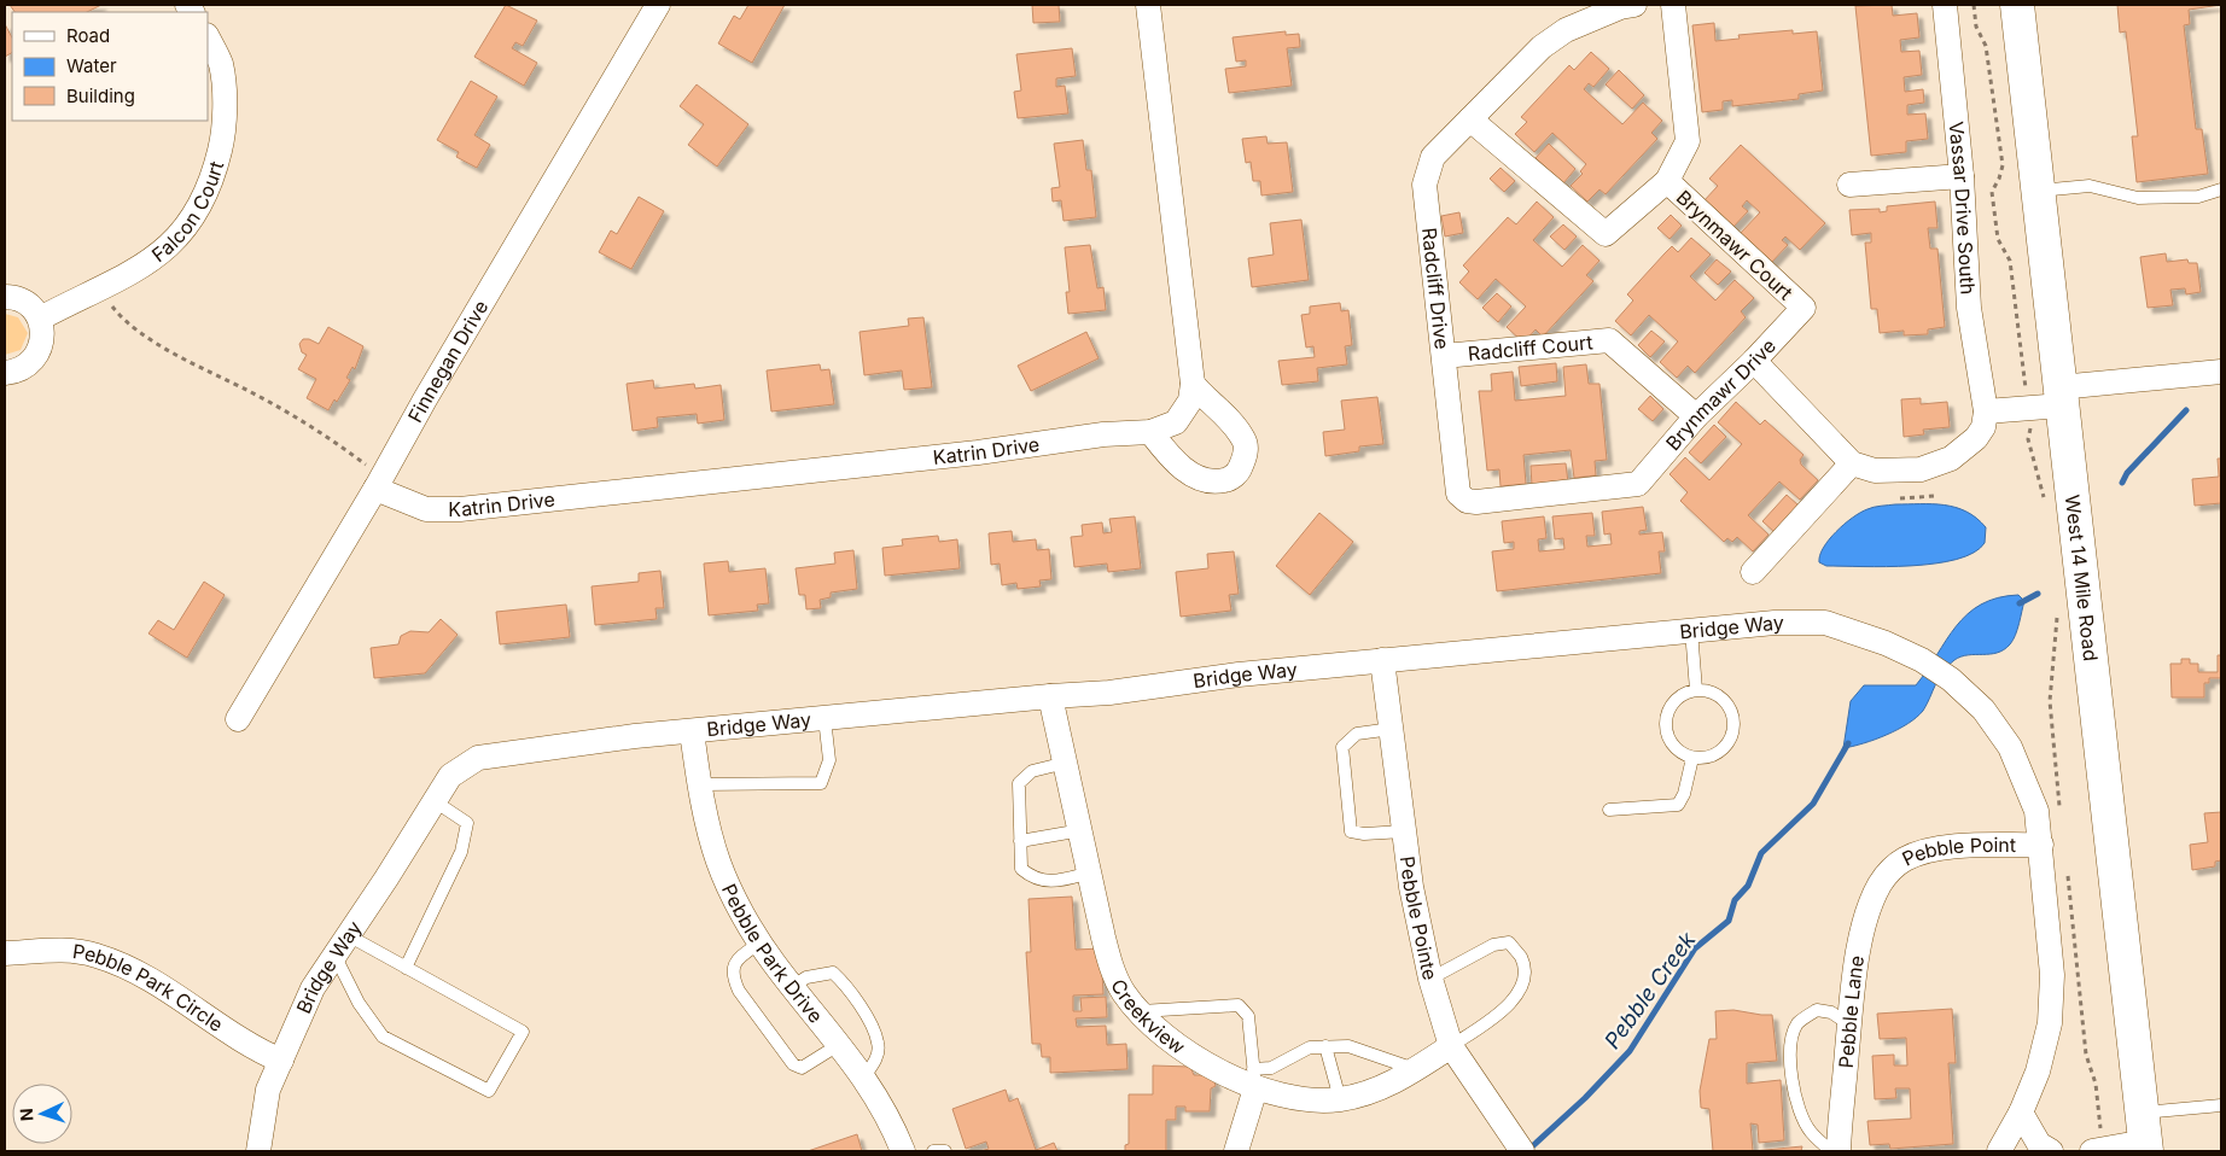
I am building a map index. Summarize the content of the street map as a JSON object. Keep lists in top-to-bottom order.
{
  "streets": {
    "street": [
      "Falcon Court",
      "Vassar Drive South",
      "Brynmawr Court",
      "Radcliff Drive",
      "Radcliff Court",
      "Finnegan Drive",
      "Brynmawr Drive",
      "Katrin Drive",
      "West 14 Mile Road",
      "Bridge Way",
      "Pebble Point",
      "Pebble Pointe",
      "Pebble Park Drive",
      "Pebble Park Circle",
      "Pebble Lane",
      "Creekview"
    ]
  },
  "crossings": [
    ["Brynmawr Court", "Brynmawr Drive"],
    ["Radcliff Drive", "Radcliff Court"],
    ["Radcliff Drive", "Brynmawr Drive"],
    ["Radcliff Court", "Brynmawr Drive"],
    ["Finnegan Drive", "Katrin Drive"],
    ["Bridge Way", "Pebble Point"],
    ["Bridge Way", "Pebble Pointe"],
    ["Bridge Way", "Pebble Park Drive"],
    ["Bridge Way", "Pebble Park Circle"],
    ["Bridge Way", "Creekview"],
    ["Pebble Point", "Pebble Lane"],
    ["Pebble Pointe", "Creekview"]
  ],
  "water": ["Pebble Creek"],
  "legend": ["Road", "Water", "Building"],
  "north": "left"
}
